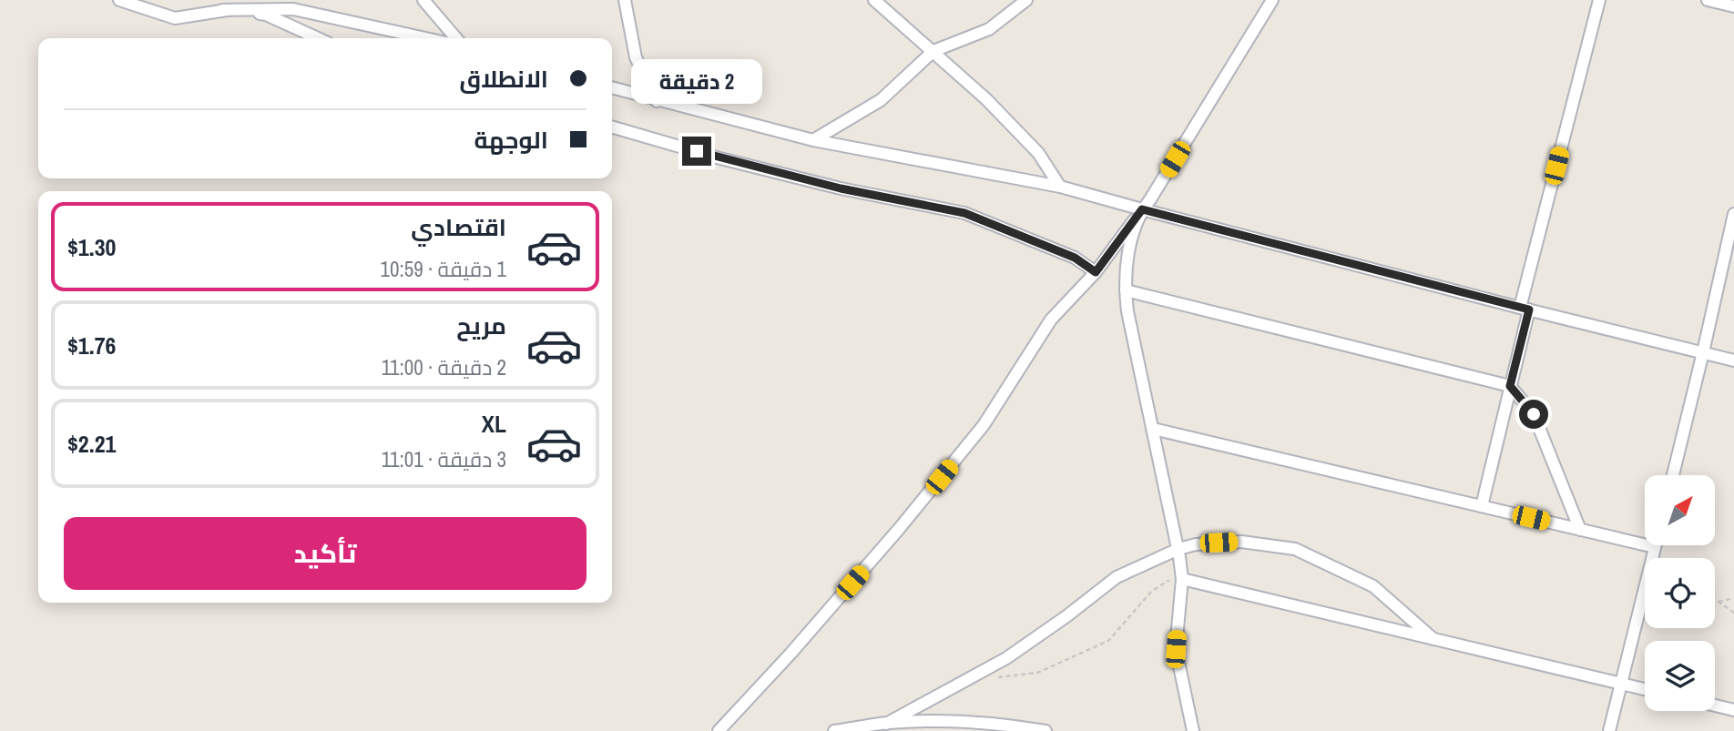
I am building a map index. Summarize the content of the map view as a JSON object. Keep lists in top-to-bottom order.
{
  "north": "top right",
  "page": {
    "banner": ["الانطلاق", "الوجهة"],
    "bubble": "2 دقيقة",
    "list": [
      {
        "name": "اقتصادي",
        "note": "1 دقيقة · 10:59",
        "value": "$1.30"
      },
      {
        "name": "مريح",
        "note": "2 دقيقة · 11:00",
        "value": "$1.76"
      },
      {
        "name": "XL",
        "note": "3 دقيقة · 11:01",
        "value": "$2.21"
      }
    ],
    "buttons": "تأكيد"
  }
}
